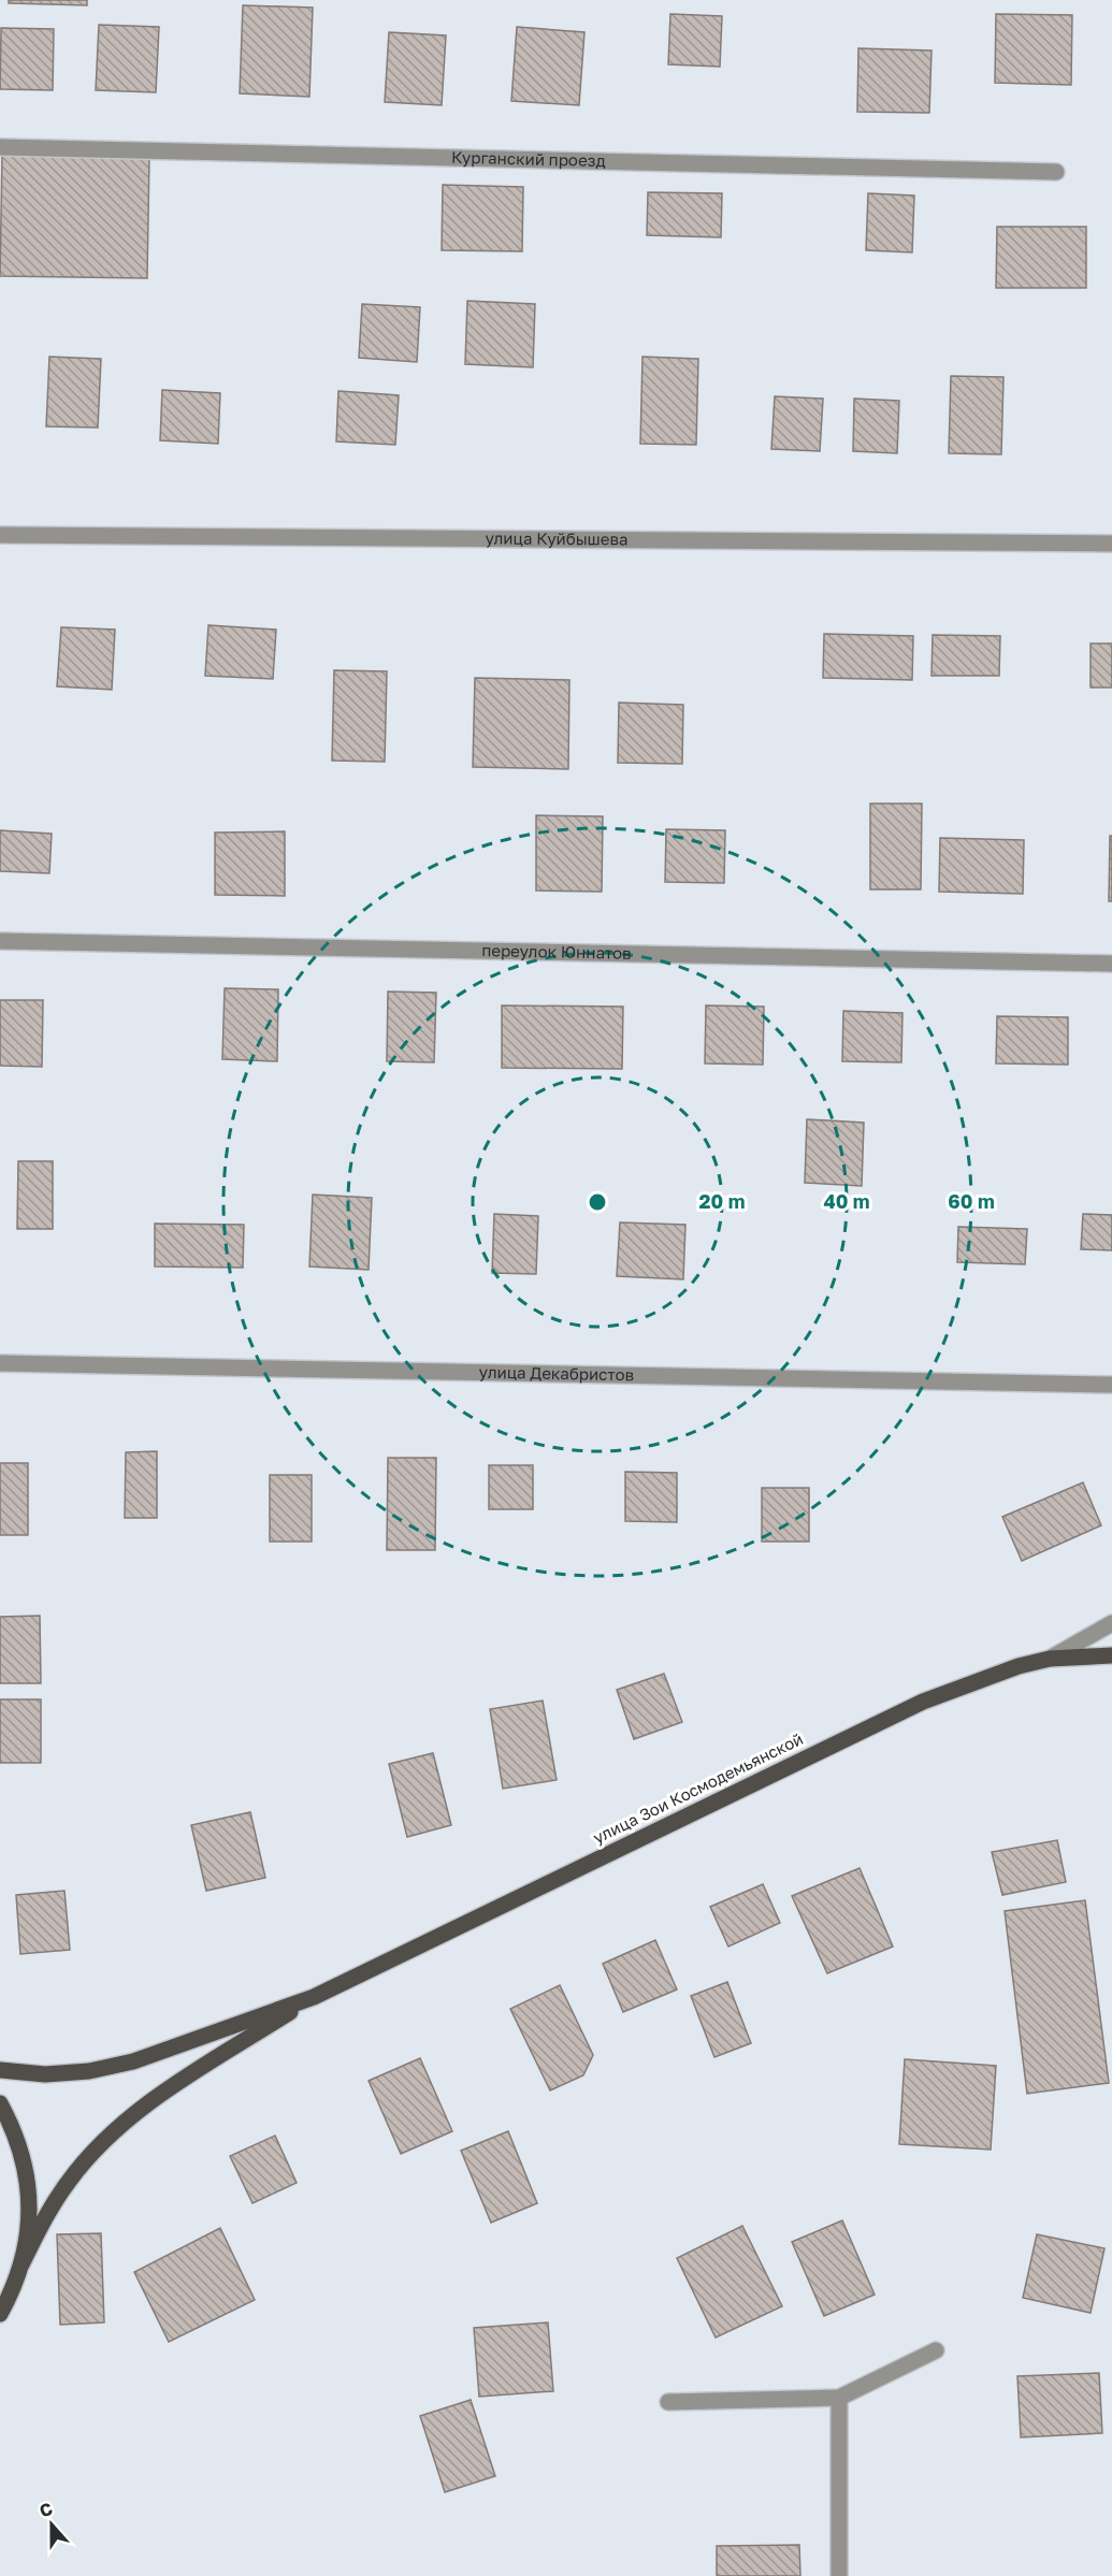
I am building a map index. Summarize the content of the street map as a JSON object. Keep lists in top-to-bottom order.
{
  "streets": {
    "main road": ["улица Зои Космодемьянской"],
    "street": [
      "Курганский проезд",
      "улица Куйбышева",
      "переулок Юннатов",
      "улица Декабристов"
    ]
  },
  "north": "top",
  "rings": ["20 m", "40 m", "60 m"]
}
